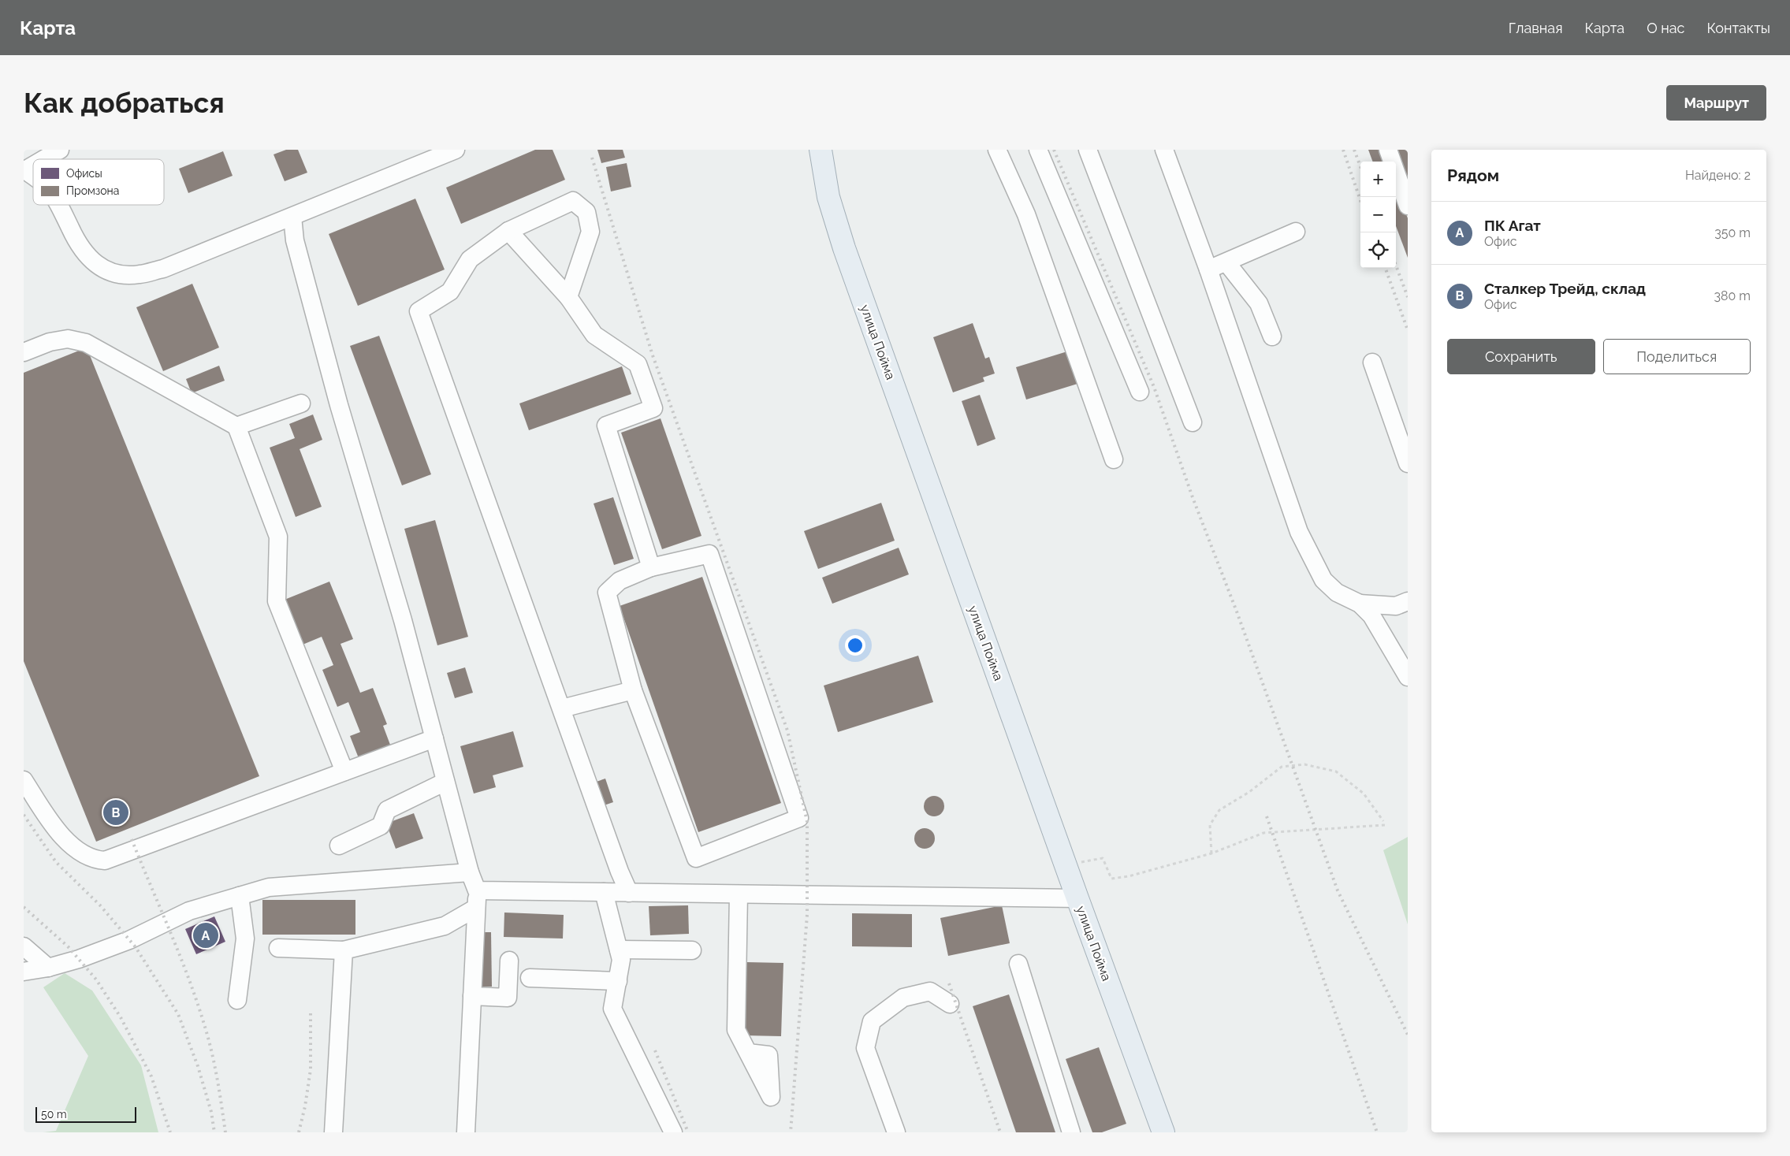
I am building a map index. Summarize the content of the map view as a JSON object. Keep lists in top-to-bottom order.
{
  "streets": {
    "main road": ["улица Пойма"]
  },
  "legend": ["Офисы", "Промзона"],
  "scale_bar": "50 m",
  "page": {
    "header": "Карта",
    "nav": [
      "Главная",
      "Карта",
      "О нас",
      "Контакты"
    ],
    "buttons": [
      "Маршрут",
      ["Сохранить", "Поделиться"]
    ],
    "title": "Как добраться",
    "heading": ["Рядом", "Найдено: 2"],
    "map_buttons": ["+", "−"],
    "list": [
      {
        "mark": "A",
        "name": "ПК Агат",
        "note": "Офис",
        "value": "350 m"
      },
      {
        "mark": "B",
        "name": "Сталкер Трейд, склад",
        "note": "Офис",
        "value": "380 m"
      }
    ],
    "pins": ["B", "A"],
    "scale": "50 m"
  }
}
